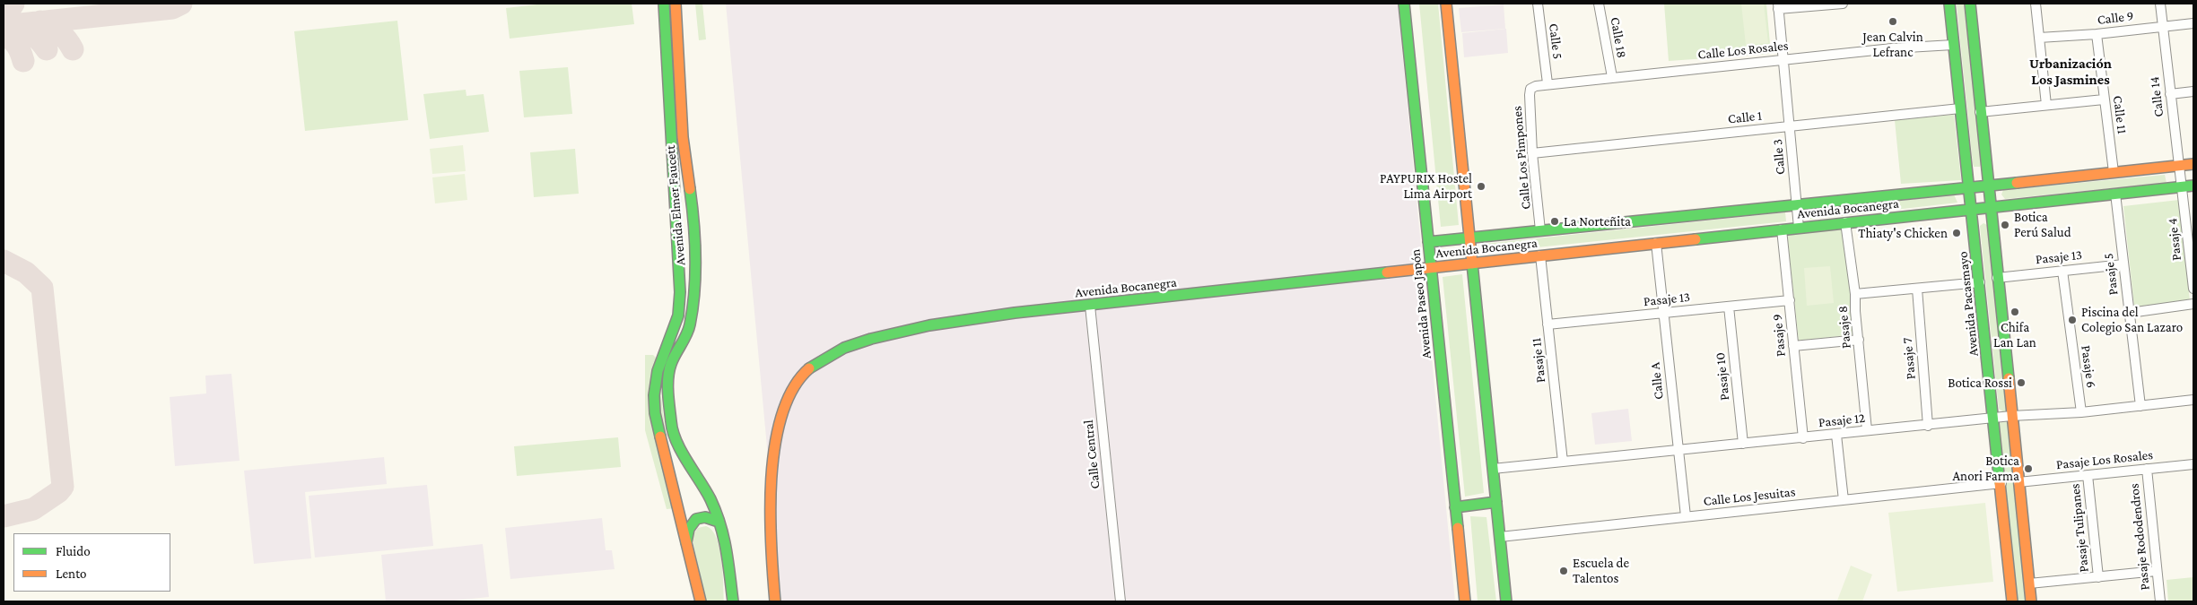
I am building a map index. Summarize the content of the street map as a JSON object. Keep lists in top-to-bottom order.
{
  "streets": {
    "main road": [
      "Avenida Elmer Faucett",
      "Avenida Bocanegra",
      "Avenida Paseo Japón",
      "Avenida Pacasmayo"
    ],
    "street": [
      "Calle 9",
      "Calle 18",
      "Calle 5",
      "Calle Los Rosales",
      "Calle 14",
      "Calle 11",
      "Calle 1",
      "Calle 3",
      "Calle Los Pimpones",
      "Pasaje 4",
      "Pasaje 13",
      "Pasaje 5",
      "Pasaje 8",
      "Pasaje 9",
      "Pasaje 7",
      "Pasaje 11",
      "Pasaje 6",
      "Pasaje 10",
      "Calle A",
      "Pasaje 12",
      "Calle Central",
      "Pasaje Los Rosales",
      "Calle Los Jesuitas",
      "Pasaje Tulipanes",
      "Pasaje Rododendros"
    ]
  },
  "crossings": [
    ["Calle 9", "Calle 14"],
    ["Calle 9", "Calle 11"],
    ["Calle 18", "Calle Los Rosales"],
    ["Calle 5", "Calle Los Rosales"],
    ["Calle Los Rosales", "Calle 3"],
    ["Calle Los Rosales", "Calle Los Pimpones"],
    ["Calle Los Rosales", "Avenida Pacasmayo"],
    ["Calle 14", "Avenida Bocanegra"],
    ["Calle 14", "Pasaje 4"],
    ["Calle 11", "Avenida Bocanegra"],
    ["Calle 1", "Calle 3"],
    ["Calle 1", "Calle Los Pimpones"],
    ["Calle 1", "Avenida Pacasmayo"],
    ["Calle 3", "Avenida Bocanegra"],
    ["Calle Los Pimpones", "Avenida Bocanegra"],
    ["Avenida Bocanegra", "Pasaje 4"],
    ["Avenida Bocanegra", "Pasaje 5"],
    ["Avenida Bocanegra", "Avenida Paseo Japón"],
    ["Avenida Bocanegra", "Avenida Pacasmayo"],
    ["Avenida Bocanegra", "Pasaje 8"],
    ["Avenida Bocanegra", "Pasaje 9"],
    ["Avenida Bocanegra", "Pasaje 11"],
    ["Avenida Bocanegra", "Calle A"],
    ["Avenida Bocanegra", "Calle Central"],
    ["Pasaje 13", "Pasaje 5"],
    ["Pasaje 13", "Pasaje 9"],
    ["Pasaje 13", "Pasaje 11"],
    ["Pasaje 13", "Pasaje 6"],
    ["Pasaje 13", "Pasaje 10"],
    ["Pasaje 13", "Calle A"],
    ["Pasaje 5", "Pasaje 12"],
    ["Avenida Pacasmayo", "Pasaje 12"],
    ["Avenida Pacasmayo", "Calle Los Jesuitas"],
    ["Pasaje 8", "Pasaje 12"],
    ["Pasaje 9", "Pasaje 12"],
    ["Pasaje 7", "Pasaje 12"],
    ["Pasaje 11", "Pasaje 12"],
    ["Pasaje 6", "Pasaje 12"],
    ["Pasaje 10", "Pasaje 12"],
    ["Calle A", "Pasaje 12"],
    ["Calle A", "Calle Los Jesuitas"],
    ["Pasaje Los Rosales", "Pasaje Tulipanes"],
    ["Pasaje Los Rosales", "Pasaje Rododendros"]
  ],
  "districts": ["Urbanización Los Jasmines"],
  "places": [
    "Jean Calvin Lefranc",
    "PAYPURIX Hostel Lima Airport",
    "La Norteñita",
    "Botica Perú Salud",
    "Thiaty's Chicken",
    "Chifa Lan Lan",
    "Piscina del Colegio San Lazaro",
    "Botica Rossi",
    "Botica Anori Farma",
    "Escuela de Talentos"
  ],
  "legend": ["Fluido", "Lento"]
}
